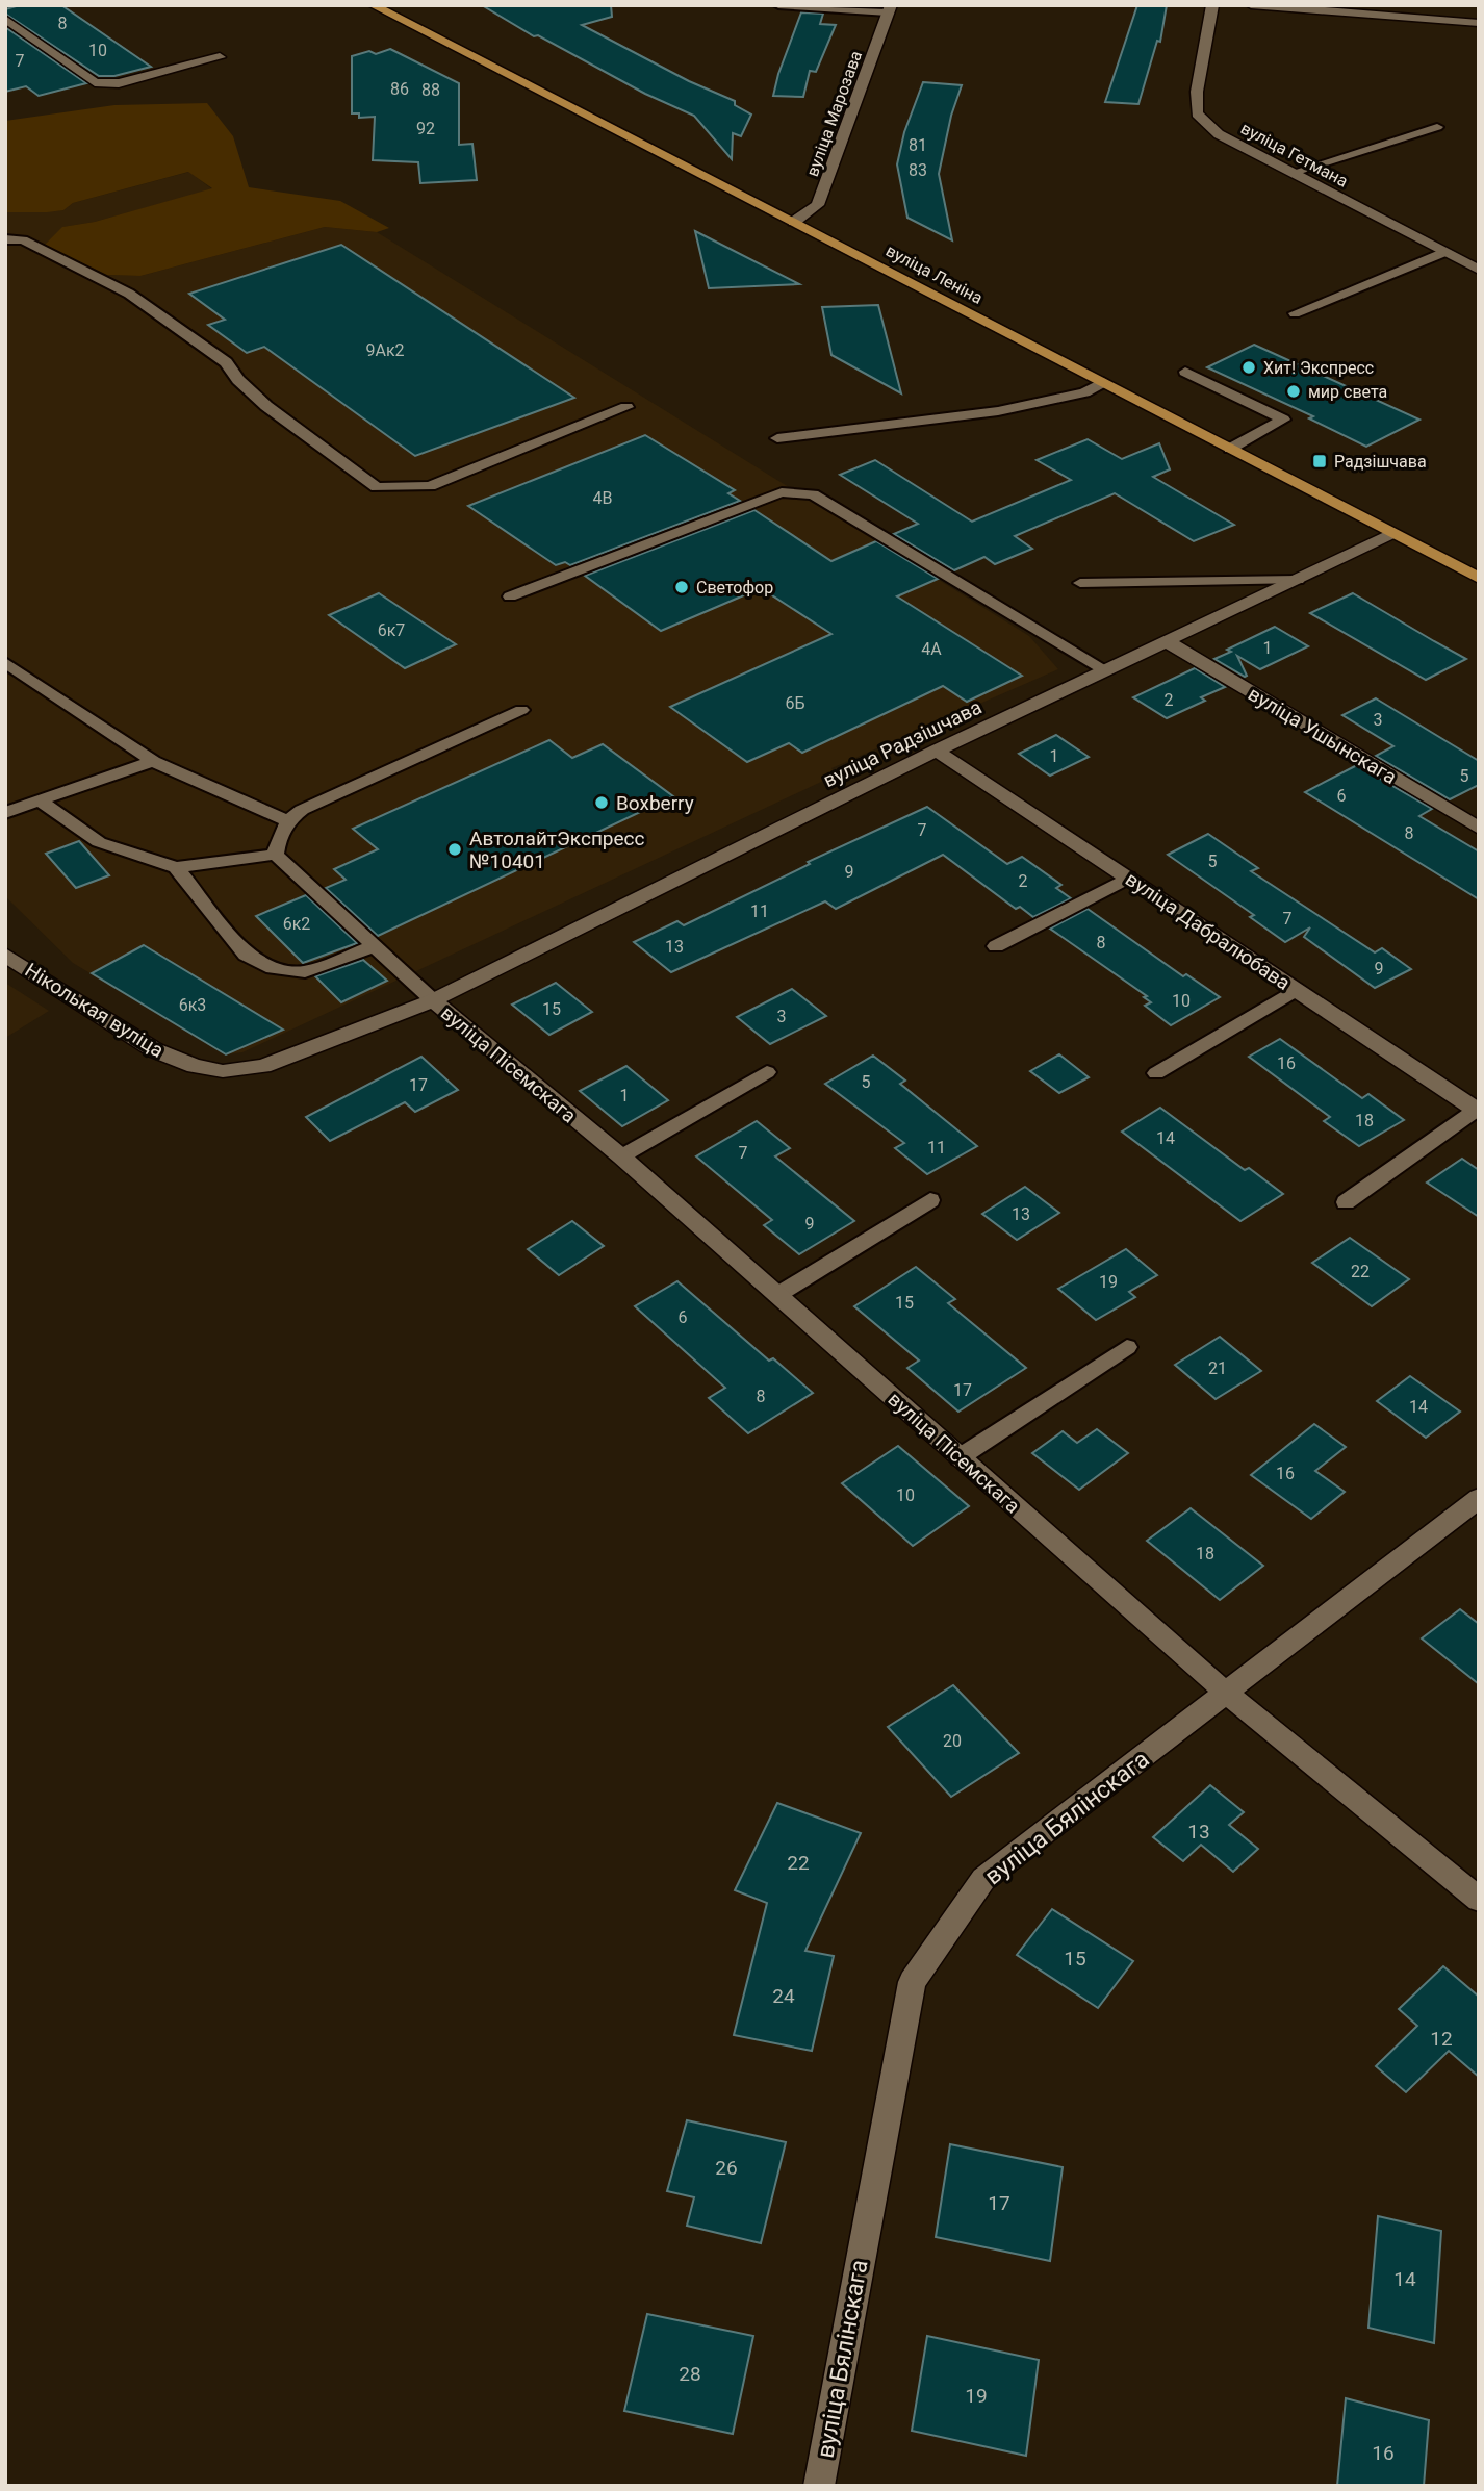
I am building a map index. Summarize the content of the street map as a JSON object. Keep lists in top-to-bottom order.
{
  "streets": {
    "main road": ["вуліца Леніна"],
    "street": [
      "вуліца Марозава",
      "вуліца Гетмана",
      "вуліца Ушынскага",
      "вуліца Радзішчава",
      "вуліца Дабралюбава",
      "Ніколькая вуліца",
      "вуліца Пісемскага",
      "вуліца Бялінскага"
    ]
  },
  "crossings": [
    ["вуліца Марозава", "вуліца Леніна"],
    ["вуліца Леніна", "вуліца Радзішчава"],
    ["вуліца Ушынскага", "вуліца Радзішчава"],
    ["вуліца Радзішчава", "вуліца Дабралюбава"],
    ["вуліца Радзішчава", "Ніколькая вуліца"],
    ["вуліца Радзішчава", "вуліца Пісемскага"],
    ["Ніколькая вуліца", "вуліца Пісемскага"],
    ["вуліца Пісемскага", "вуліца Бялінскага"]
  ],
  "places": {
    "other": [
      "Хит! Экспресс",
      "мир света",
      "Светофор",
      "Boxberry",
      "АвтолайтЭкспресс №10401"
    ],
    "transit": ["Радзішчава"]
  },
  "house_numbers": [
    "8",
    "10",
    "7",
    "86",
    "88",
    "92",
    "81",
    "83",
    "9Ак2",
    "4В",
    "6к7",
    "1",
    "4А",
    "2",
    "6Б",
    "3",
    "1",
    "5",
    "6",
    "7",
    "8",
    "5",
    "9",
    "2",
    "11",
    "7",
    "6к2",
    "8",
    "13",
    "9",
    "10",
    "6к3",
    "15",
    "3",
    "16",
    "5",
    "17",
    "1",
    "18",
    "14",
    "11",
    "7",
    "13",
    "9",
    "22",
    "19",
    "15",
    "6",
    "21",
    "17",
    "8",
    "14",
    "16",
    "10",
    "18",
    "20",
    "13",
    "22",
    "15",
    "24",
    "12",
    "26",
    "17",
    "14",
    "28",
    "19",
    "16"
  ]
}
